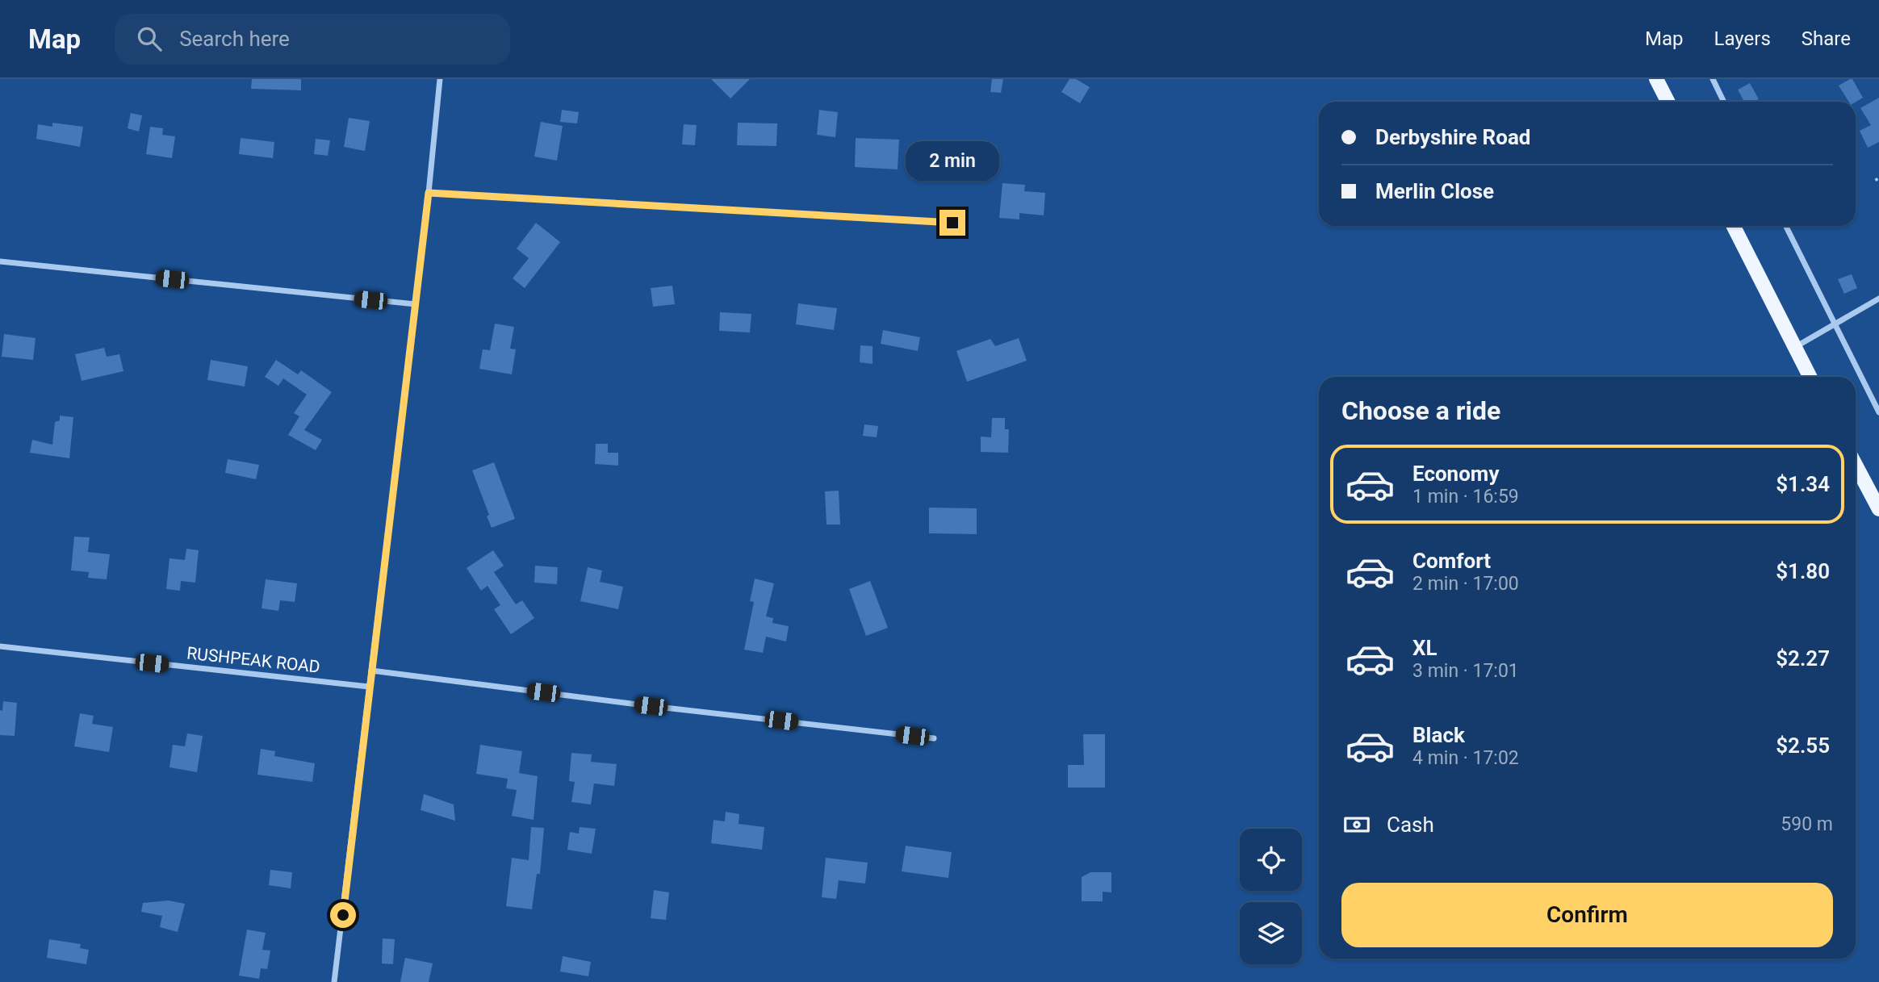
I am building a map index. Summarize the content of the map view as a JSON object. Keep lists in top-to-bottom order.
{
  "streets": {
    "street": ["RUSHPEAK ROAD"]
  },
  "page": {
    "header": "Map",
    "search": "Search here",
    "nav": ["Map", "Layers", "Share"],
    "banner": ["Derbyshire Road", "Merlin Close"],
    "bubble": "2 min",
    "heading": "Choose a ride",
    "list": [
      {
        "name": "Economy",
        "note": "1 min · 16:59",
        "value": "$1.34"
      },
      {
        "name": "Comfort",
        "note": "2 min · 17:00",
        "value": "$1.80"
      },
      {
        "name": "XL",
        "note": "3 min · 17:01",
        "value": "$2.27"
      },
      {
        "name": "Black",
        "note": "4 min · 17:02",
        "value": "$2.55"
      }
    ],
    "pay": ["Cash", "590 m"],
    "buttons": "Confirm"
  }
}
